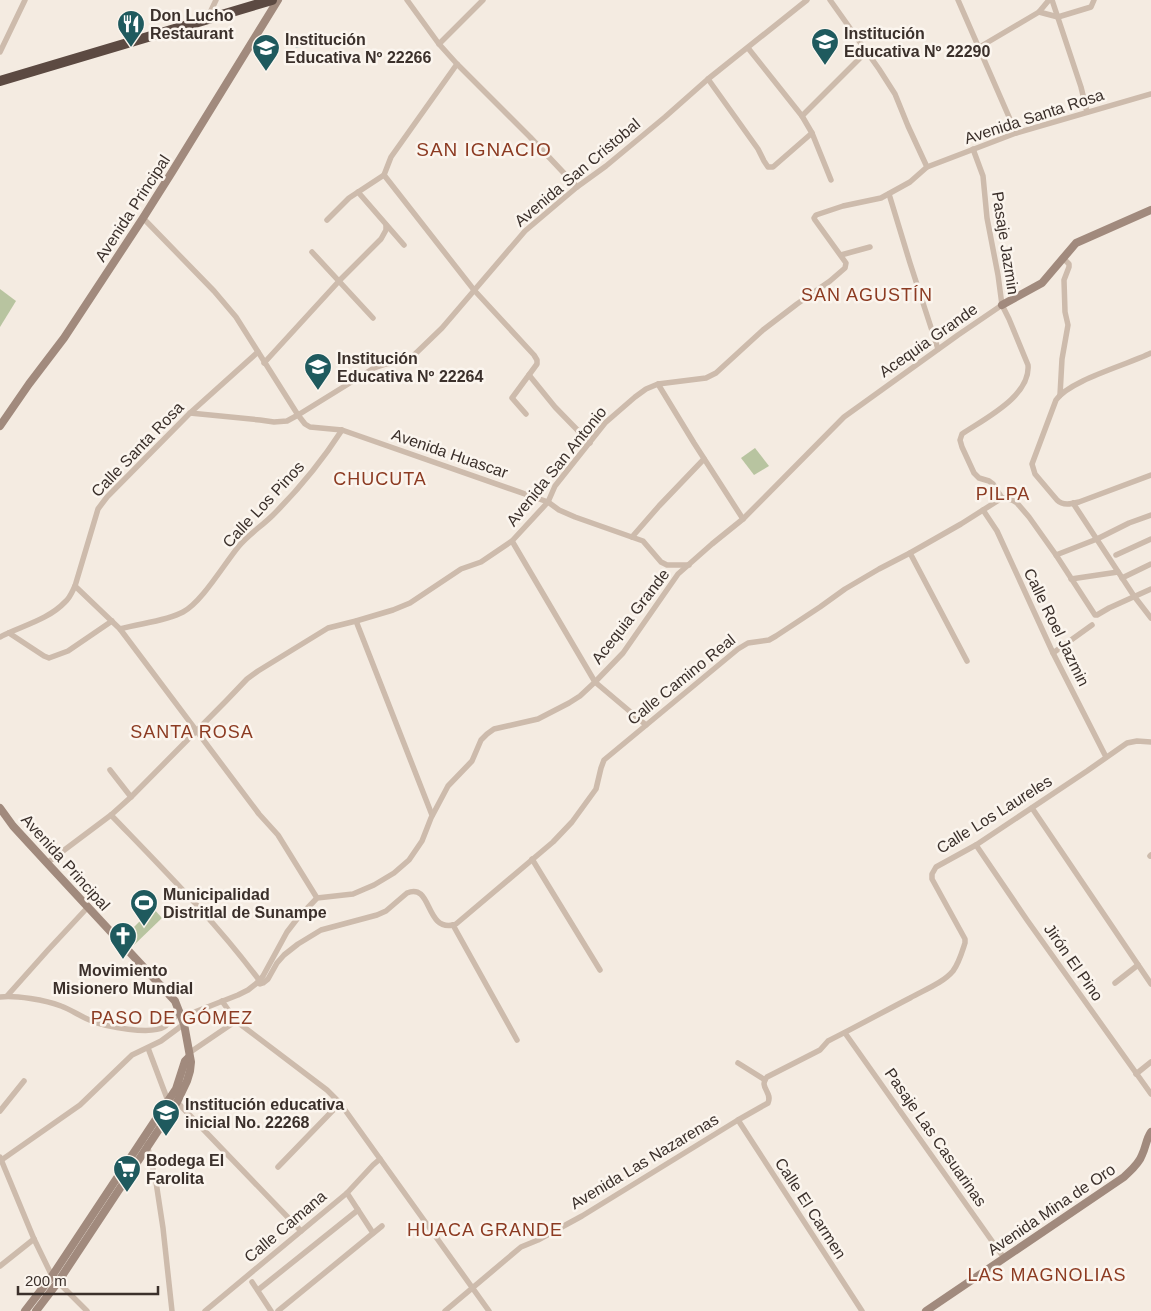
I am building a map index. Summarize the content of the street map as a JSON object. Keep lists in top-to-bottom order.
{
  "streets": {
    "main road": ["Avenida Principal", "Avenida Mina de Oro"],
    "street": [
      "Avenida Santa Rosa",
      "Avenida San Cristobal",
      "Pasaje Jazmin",
      "Acequia Grande",
      "Calle Santa Rosa",
      "Avenida Huascar",
      "Avenida San Antonio",
      "Calle Los Pinos",
      "Calle Roel Jazmin",
      "Calle Camino Real",
      "Calle Los Laureles",
      "Jirón El Pino",
      "Pasaje Las Casuarinas",
      "Avenida Las Nazarenas",
      "Calle El Carmen",
      "Calle Camana"
    ]
  },
  "crossings": [
    ["Avenida Santa Rosa", "Pasaje Jazmin"],
    ["Avenida San Cristobal", "Avenida Huascar"],
    ["Avenida Principal", "Avenida San Antonio"],
    ["Pasaje Jazmin", "Acequia Grande"],
    ["Pasaje Jazmin", "Calle Camino Real"],
    ["Acequia Grande", "Avenida Huascar"],
    ["Avenida Huascar", "Avenida San Antonio"],
    ["Avenida Huascar", "Calle Los Pinos"],
    ["Calle Roel Jazmin", "Calle Camino Real"],
    ["Calle Roel Jazmin", "Calle Los Laureles"],
    ["Calle Los Laureles", "Jirón El Pino"],
    ["Calle Los Laureles", "Pasaje Las Casuarinas"],
    ["Calle Los Laureles", "Avenida Las Nazarenas"],
    ["Pasaje Las Casuarinas", "Avenida Mina de Oro"],
    ["Avenida Las Nazarenas", "Calle El Carmen"]
  ],
  "districts": [
    "SAN IGNACIO",
    "SAN AGUSTÍN",
    "CHUCUTA",
    "PILPA",
    "SANTA ROSA",
    "PASO DE GÓMEZ",
    "HUACA GRANDE",
    "LAS MAGNOLIAS"
  ],
  "places": {
    "restaurant": ["Don Lucho Restaurant"],
    "school or university": [
      "Institución Educativa Nº 22290",
      "Institución Educativa Nº 22266",
      "Institución Educativa Nº 22264",
      "Institución educativa inicial No. 22268"
    ],
    "sports": ["Municipalidad Distritlal de Sunampe"],
    "church": ["Movimiento Misionero Mundial"],
    "supermarket": ["Bodega El Farolita"]
  },
  "scale_bar": "200 m"
}
